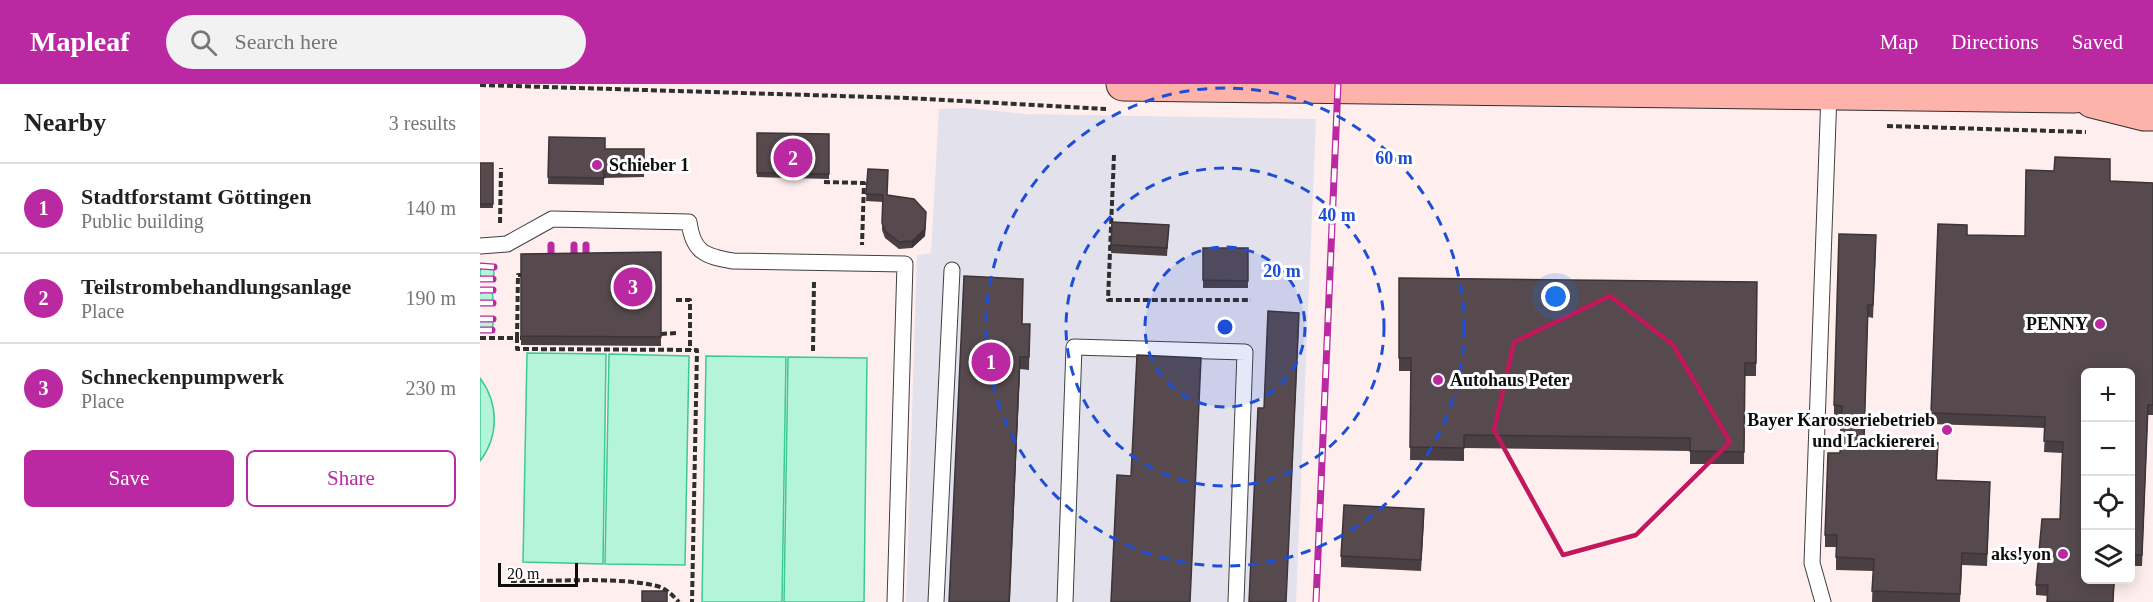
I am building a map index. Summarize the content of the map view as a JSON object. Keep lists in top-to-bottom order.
{
  "places": [
    "Schieber 1",
    "PENNY",
    "Autohaus Peter",
    "Bayer Karosseriebetrieb und Lackiererei",
    "aks!yon"
  ],
  "scale_bar": "20 m",
  "page": {
    "header": "Mapleaf",
    "search": "Search here",
    "nav": ["Map", "Directions", "Saved"],
    "heading": ["Nearby", "3 results"],
    "pins": ["2", "3", "1"],
    "list": [
      {
        "mark": "1",
        "name": "Stadtforstamt Göttingen",
        "note": "Public building",
        "value": "140 m"
      },
      {
        "mark": "2",
        "name": "Teilstrombehandlungsanlage",
        "note": "Place",
        "value": "190 m"
      },
      {
        "mark": "3",
        "name": "Schneckenpumpwerk",
        "note": "Place",
        "value": "230 m"
      }
    ],
    "map_buttons": ["+", "−"],
    "buttons": ["Save", "Share"],
    "scale": "20 m"
  },
  "rings": ["60 m", "40 m", "20 m"]
}
